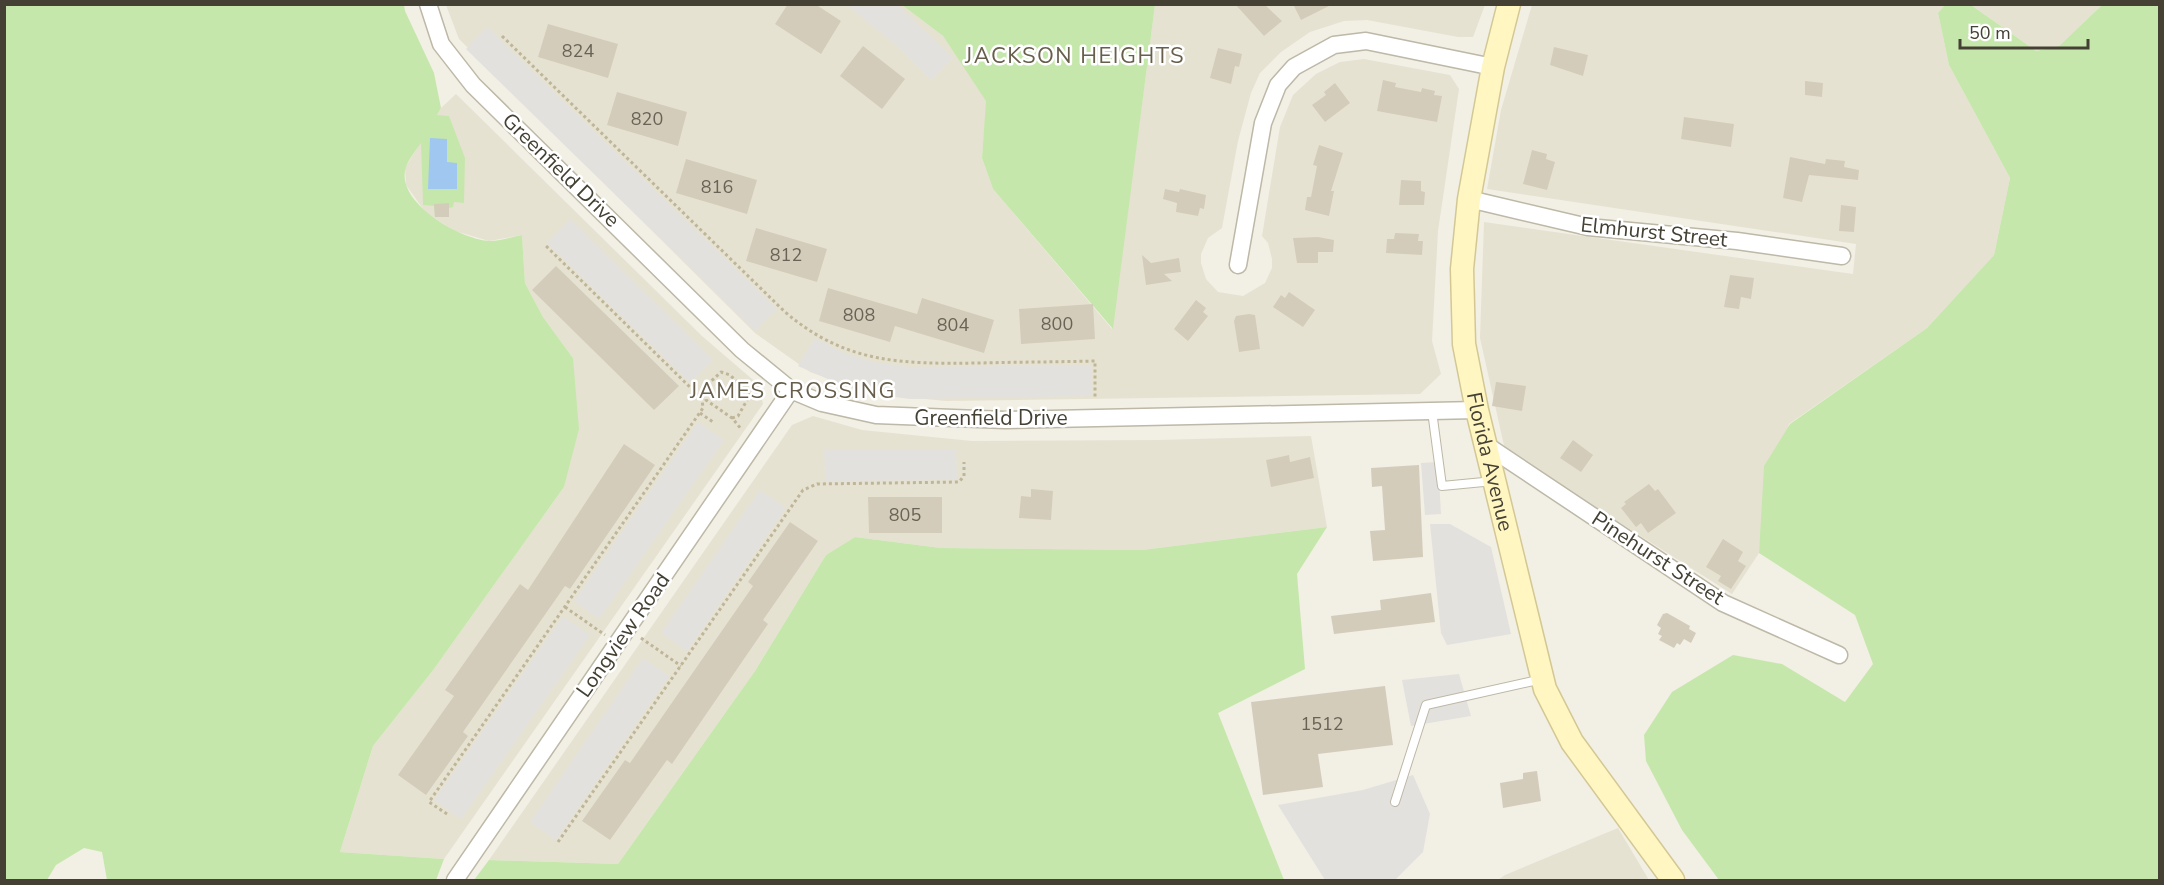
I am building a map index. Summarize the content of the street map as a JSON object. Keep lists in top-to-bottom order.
{
  "streets": {
    "main road": ["Florida Avenue"],
    "street": [
      "Greenfield Drive",
      "Elmhurst Street",
      "Pinehurst Street",
      "Longview Road"
    ]
  },
  "crossings": [
    ["Greenfield Drive", "Florida Avenue"],
    ["Greenfield Drive", "Longview Road"],
    ["Elmhurst Street", "Florida Avenue"],
    ["Florida Avenue", "Pinehurst Street"]
  ],
  "districts": ["JACKSON HEIGHTS", "JAMES CROSSING"],
  "house_numbers": [
    "824",
    "820",
    "816",
    "812",
    "808",
    "800",
    "804",
    "805",
    "1512"
  ],
  "scale_bar": "50 m"
}
